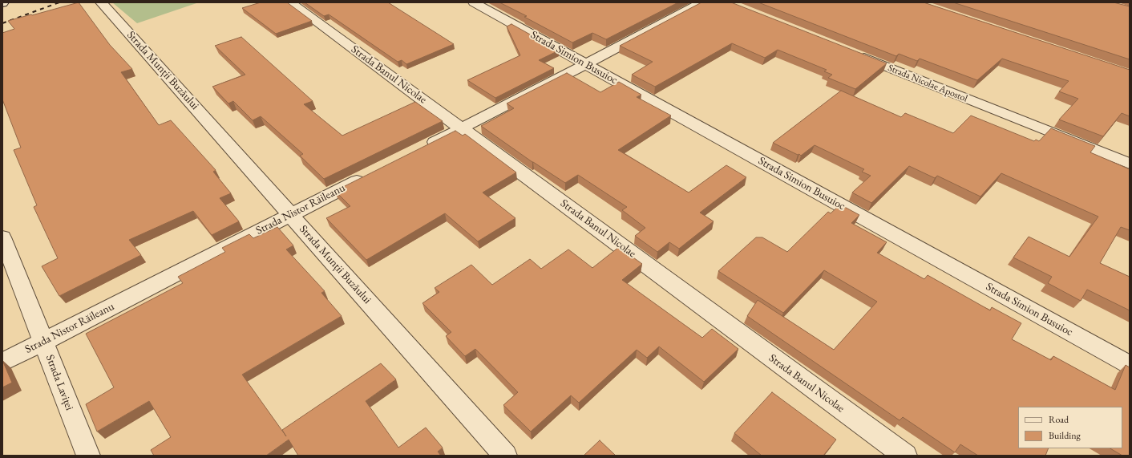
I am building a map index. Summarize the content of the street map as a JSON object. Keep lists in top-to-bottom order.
{
  "streets": {
    "street": [
      "Strada Simion Busuioc",
      "Strada Munții Buzăului",
      "Strada Banul Nicolae",
      "Strada Nicolae Apostol",
      "Strada Nistor Răileanu",
      "Strada Laviței"
    ]
  },
  "crossings": [
    ["Strada Munții Buzăului", "Strada Nistor Răileanu"],
    ["Strada Nistor Răileanu", "Strada Laviței"]
  ],
  "legend": ["Road", "Building"]
}
